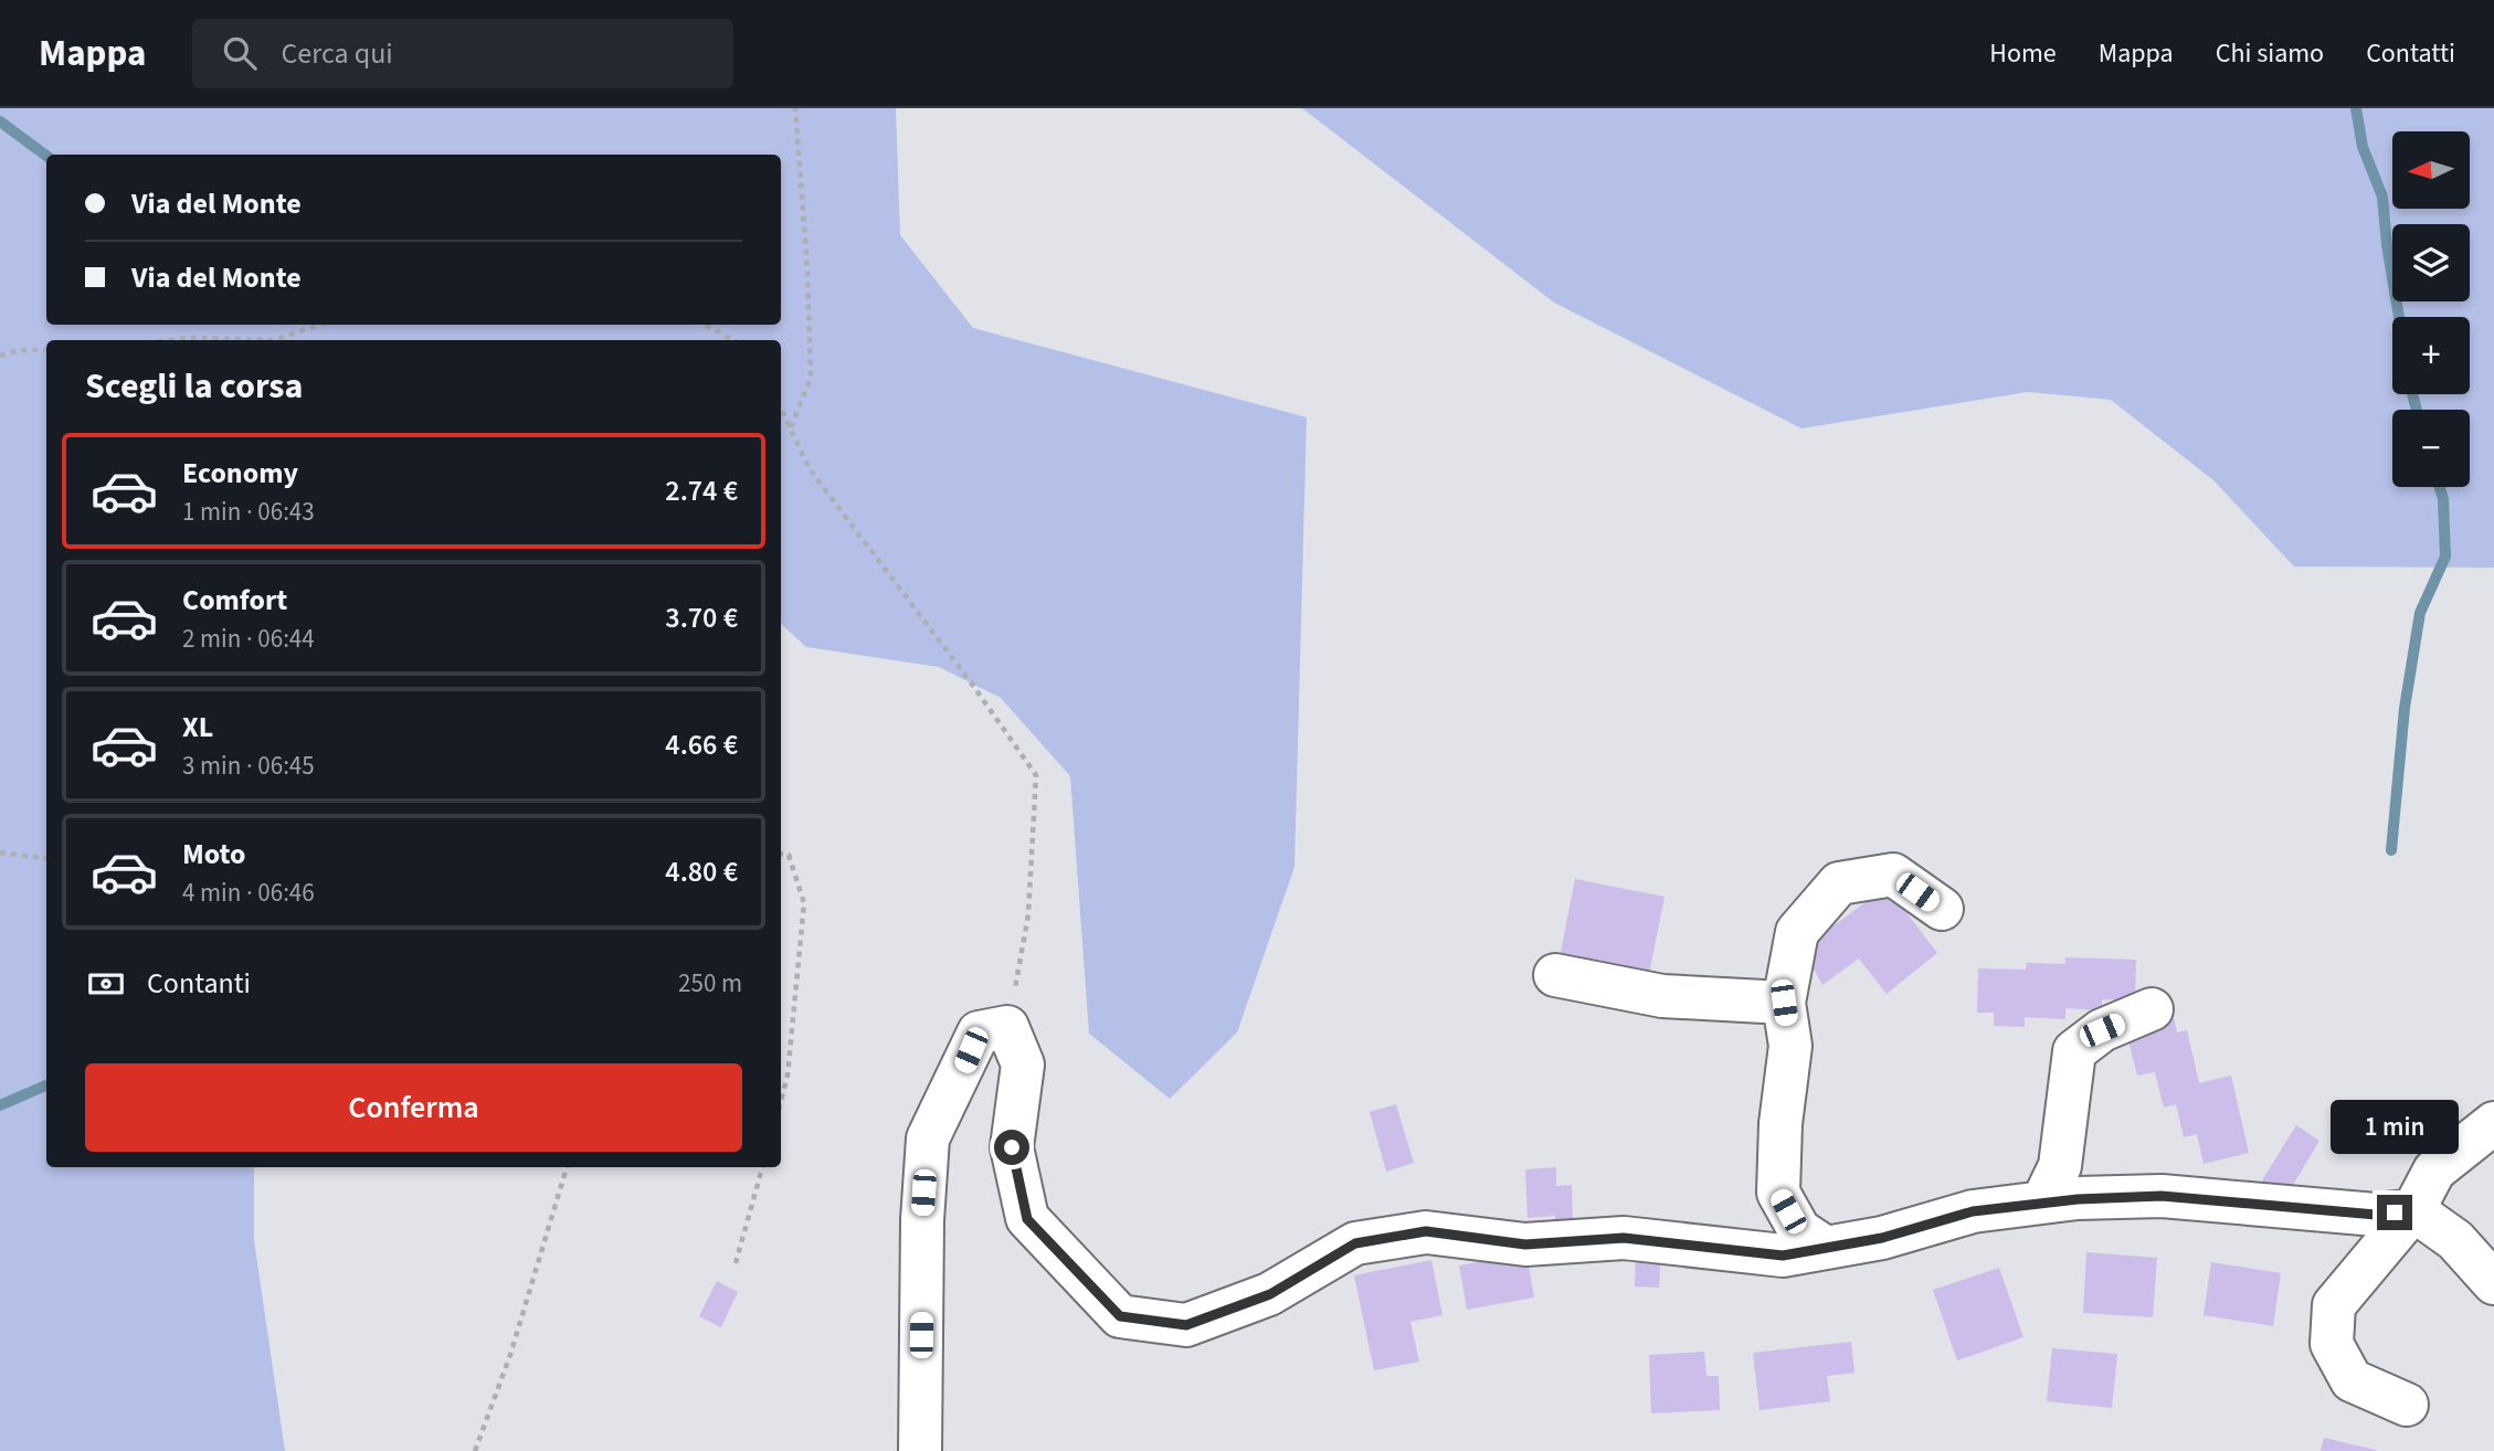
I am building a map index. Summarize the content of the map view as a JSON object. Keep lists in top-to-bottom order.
{
  "north": "left",
  "page": {
    "header": "Mappa",
    "search": "Cerca qui",
    "nav": [
      "Home",
      "Mappa",
      "Chi siamo",
      "Contatti"
    ],
    "map_buttons": ["+", "−"],
    "banner": ["Via del Monte", "Via del Monte"],
    "heading": "Scegli la corsa",
    "list": [
      {
        "name": "Economy",
        "note": "1 min · 06:43",
        "value": "2.74 €"
      },
      {
        "name": "Comfort",
        "note": "2 min · 06:44",
        "value": "3.70 €"
      },
      {
        "name": "XL",
        "note": "3 min · 06:45",
        "value": "4.66 €"
      },
      {
        "name": "Moto",
        "note": "4 min · 06:46",
        "value": "4.80 €"
      }
    ],
    "pay": ["Contanti", "250 m"],
    "buttons": "Conferma",
    "bubble": "1 min"
  }
}
